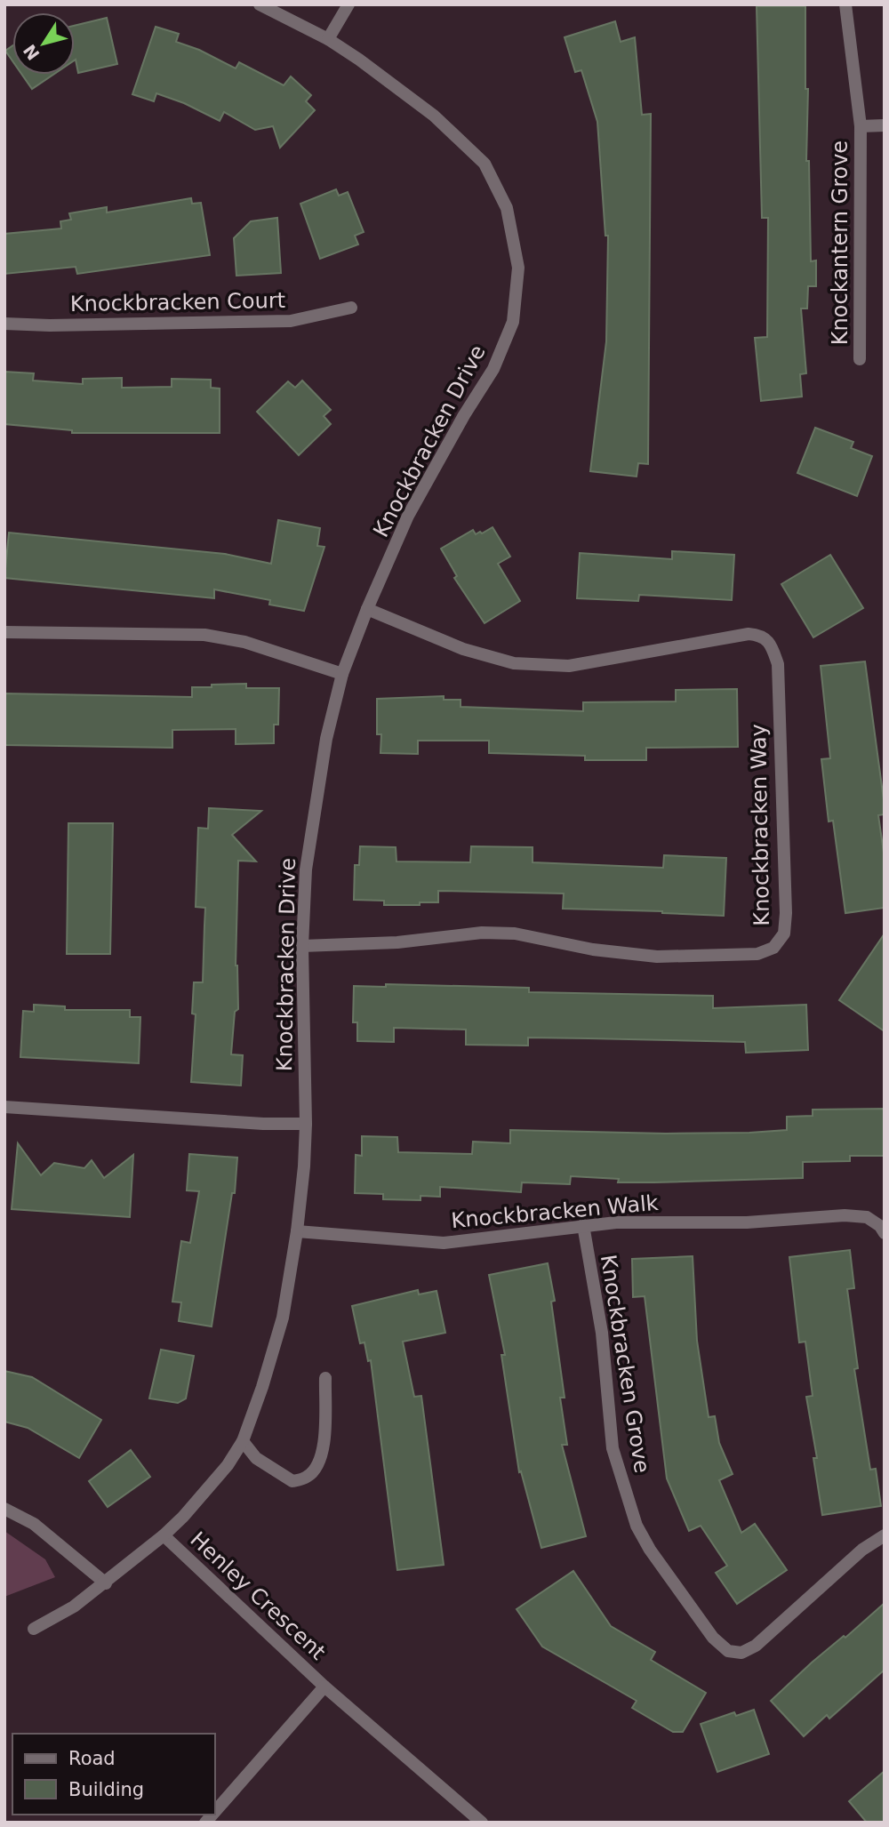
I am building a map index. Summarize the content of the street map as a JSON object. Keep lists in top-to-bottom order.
{
  "streets": {
    "street": [
      "Knockantern Grove",
      "Knockbracken Court",
      "Knockbracken Drive",
      "Knockbracken Way",
      "Knockbracken Walk",
      "Knockbracken Grove",
      "Henley Crescent"
    ]
  },
  "crossings": [
    ["Knockbracken Drive", "Knockbracken Way"],
    ["Knockbracken Drive", "Knockbracken Walk"],
    ["Knockbracken Drive", "Henley Crescent"],
    ["Knockbracken Walk", "Knockbracken Grove"]
  ],
  "legend": ["Road", "Building"],
  "north": "bottom left"
}
